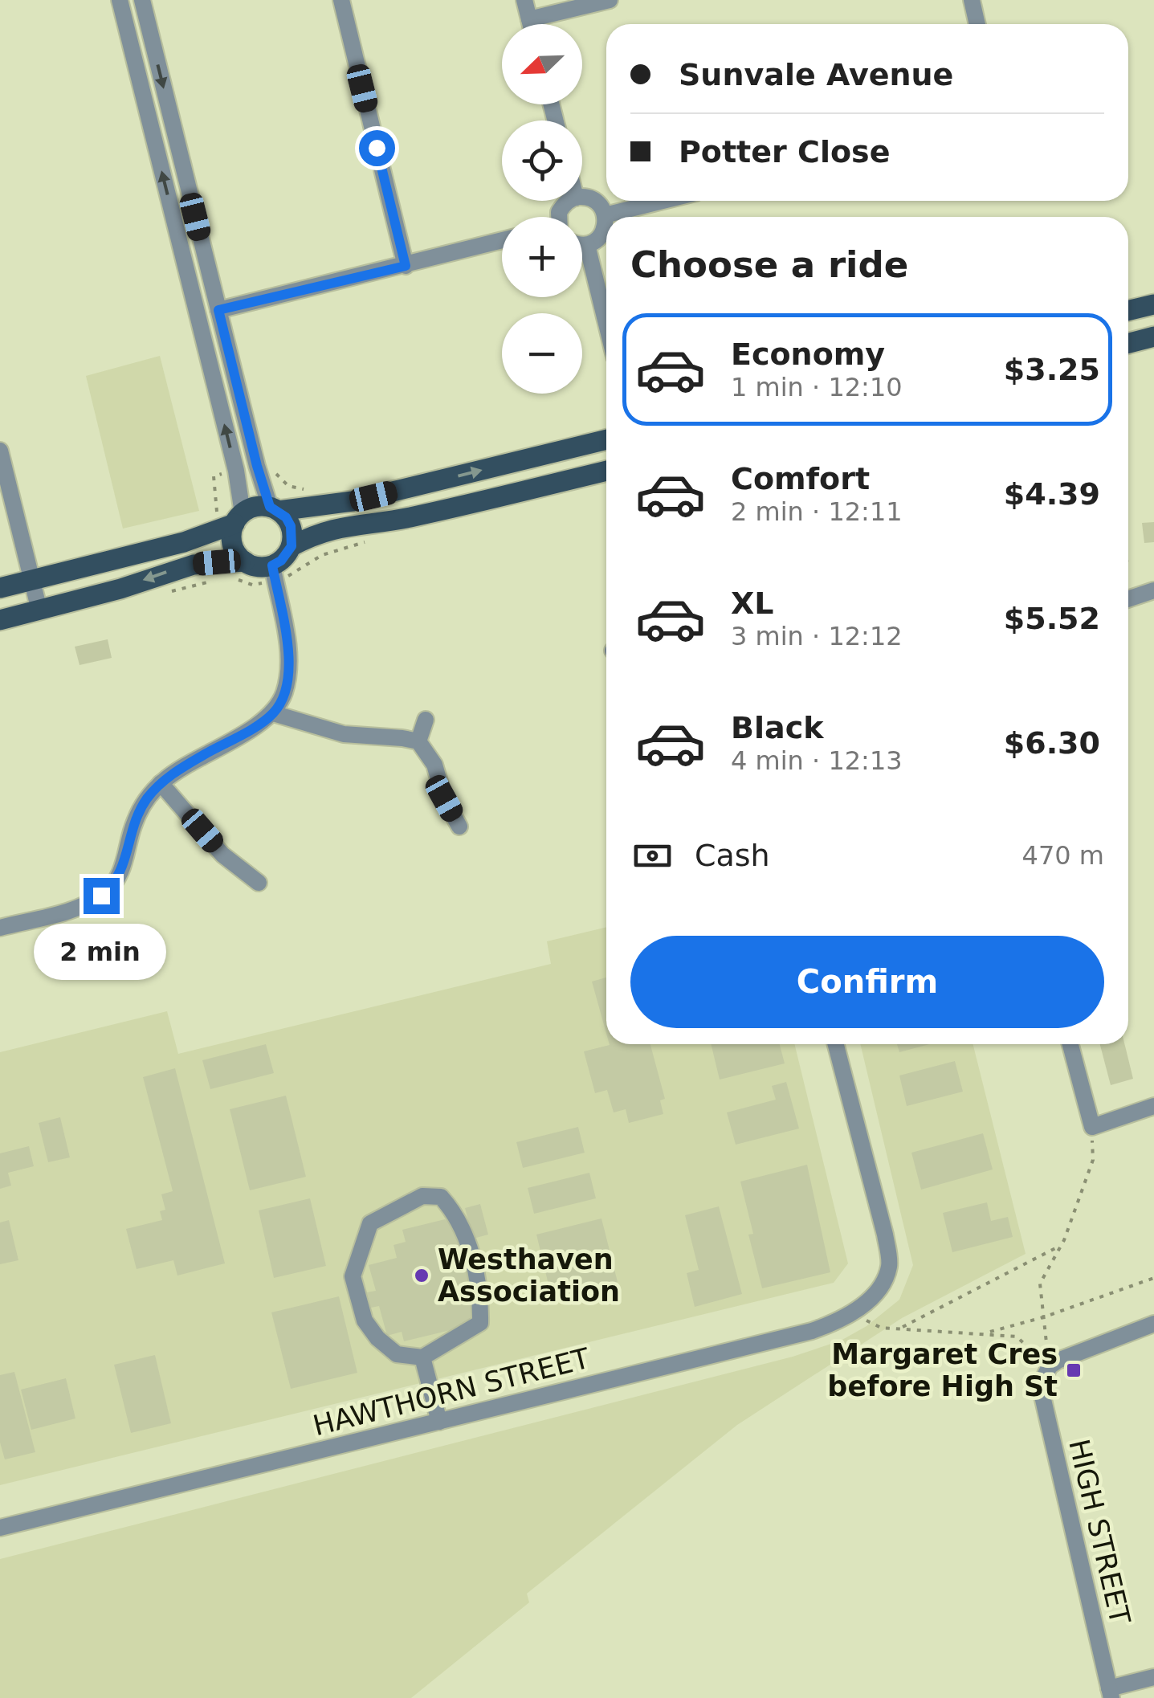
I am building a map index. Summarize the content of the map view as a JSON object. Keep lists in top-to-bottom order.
{
  "streets": {
    "street": ["HAWTHORN STREET", "HIGH STREET"]
  },
  "places": {
    "other": ["Westhaven Association"],
    "transit": ["Margaret Cres before High St"]
  },
  "north": "bottom left",
  "page": {
    "map_buttons": ["+", "−"],
    "banner": ["Sunvale Avenue", "Potter Close"],
    "heading": "Choose a ride",
    "list": [
      {
        "name": "Economy",
        "note": "1 min · 12:10",
        "value": "$3.25"
      },
      {
        "name": "Comfort",
        "note": "2 min · 12:11",
        "value": "$4.39"
      },
      {
        "name": "XL",
        "note": "3 min · 12:12",
        "value": "$5.52"
      },
      {
        "name": "Black",
        "note": "4 min · 12:13",
        "value": "$6.30"
      }
    ],
    "pay": ["Cash", "470 m"],
    "buttons": "Confirm",
    "bubble": "2 min"
  }
}
